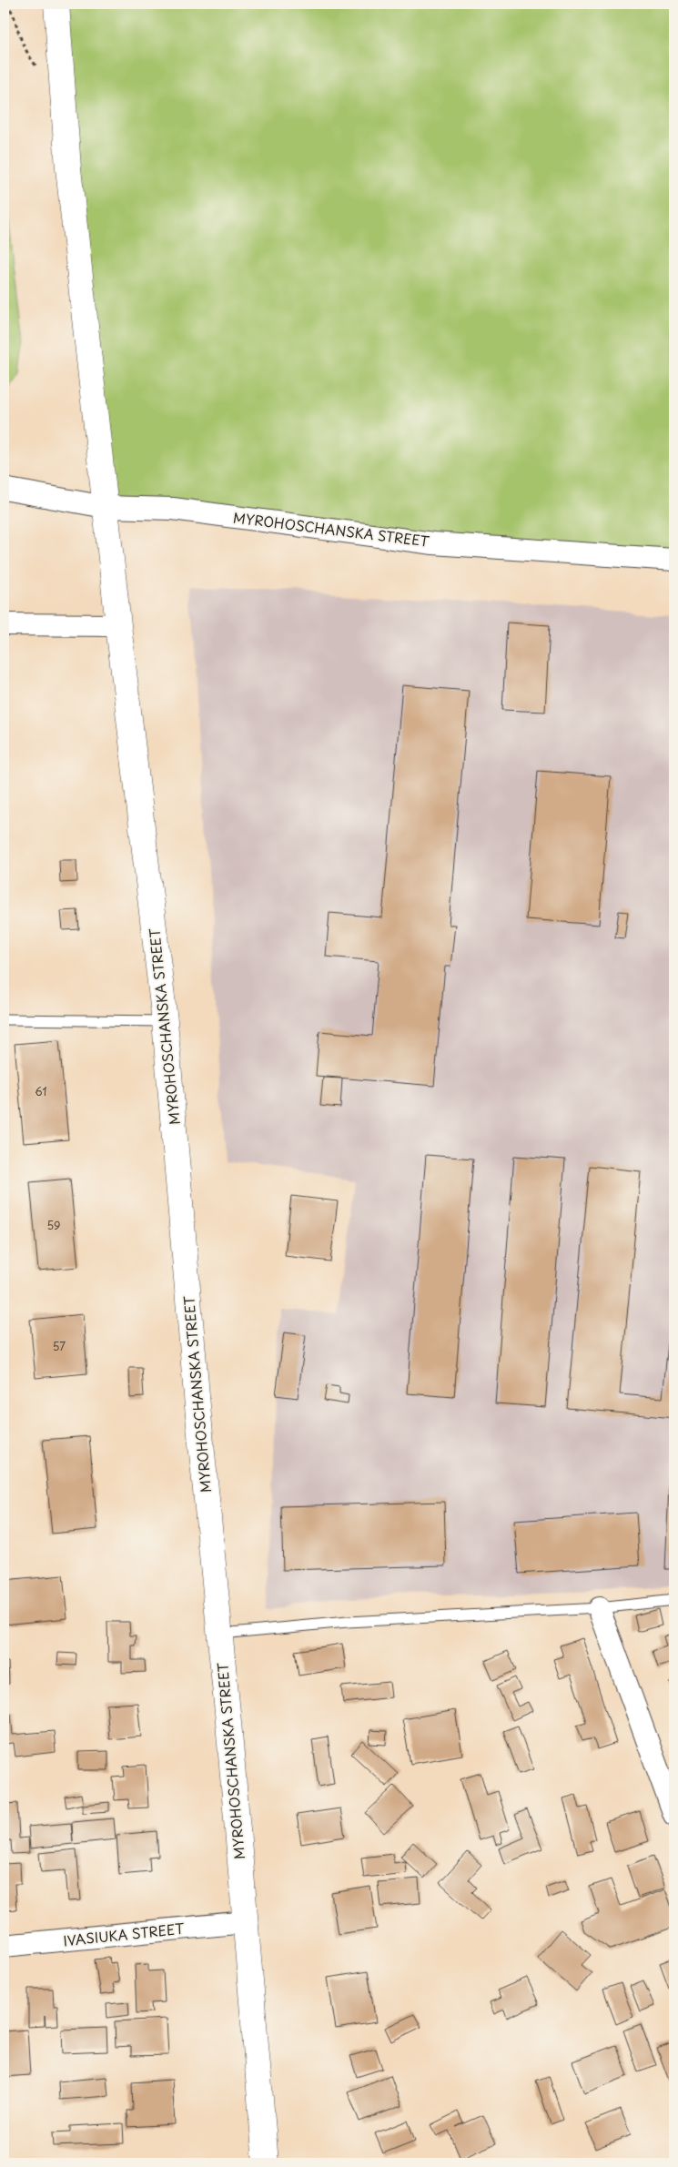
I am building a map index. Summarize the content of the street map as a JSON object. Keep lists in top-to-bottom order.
{
  "streets": {
    "main road": ["MYROHOSCHANSKA STREET"],
    "street": ["IVASIUKA STREET"]
  },
  "crossings": [
    ["MYROHOSCHANSKA STREET", "IVASIUKA STREET"]
  ],
  "house_numbers": ["61", "59", "57"]
}
